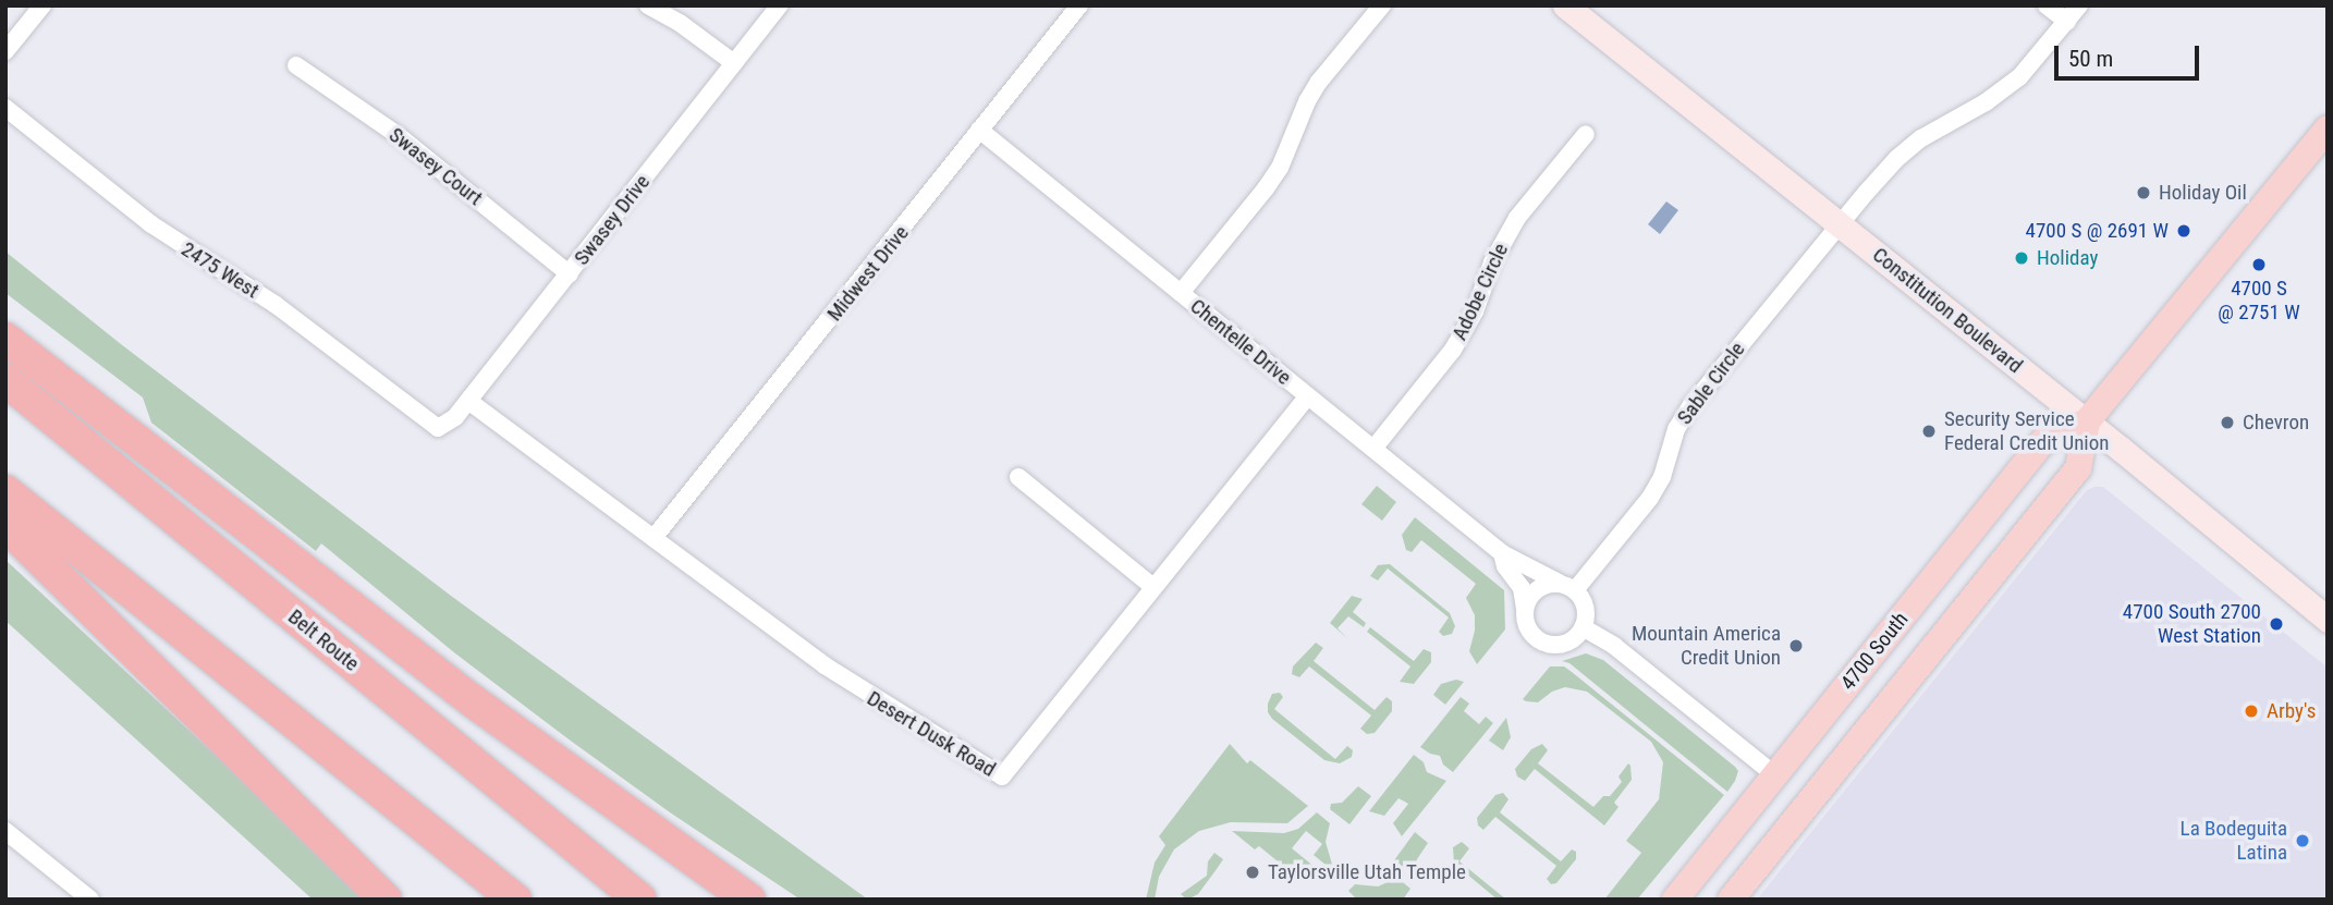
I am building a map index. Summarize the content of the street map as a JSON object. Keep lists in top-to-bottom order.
{
  "streets": {
    "highway": ["Belt Route"],
    "main road": ["Constitution Boulevard", "4700 South"],
    "street": [
      "Swasey Court",
      "Swasey Drive",
      "2475 West",
      "Midwest Drive",
      "Adobe Circle",
      "Chentelle Drive",
      "Sable Circle",
      "Desert Dusk Road"
    ]
  },
  "crossings": [
    ["Swasey Court", "Swasey Drive"],
    ["Swasey Drive", "2475 West"],
    ["Swasey Drive", "Desert Dusk Road"],
    ["Midwest Drive", "Chentelle Drive"],
    ["Midwest Drive", "Desert Dusk Road"],
    ["Adobe Circle", "Chentelle Drive"],
    ["Constitution Boulevard", "Sable Circle"],
    ["Constitution Boulevard", "4700 South"],
    ["Chentelle Drive", "Sable Circle"],
    ["Chentelle Drive", "Desert Dusk Road"]
  ],
  "places": [
    "Holiday Oil",
    "4700 S @ 2691 W",
    "Holiday",
    "4700 S @ 2751 W",
    "Chevron",
    "Security Service Federal Credit Union",
    "4700 South 2700 West Station",
    "Mountain America Credit Union",
    "Arby's",
    "La Bodeguita Latina",
    "Taylorsville Utah Temple"
  ],
  "scale_bar": "50 m"
}
